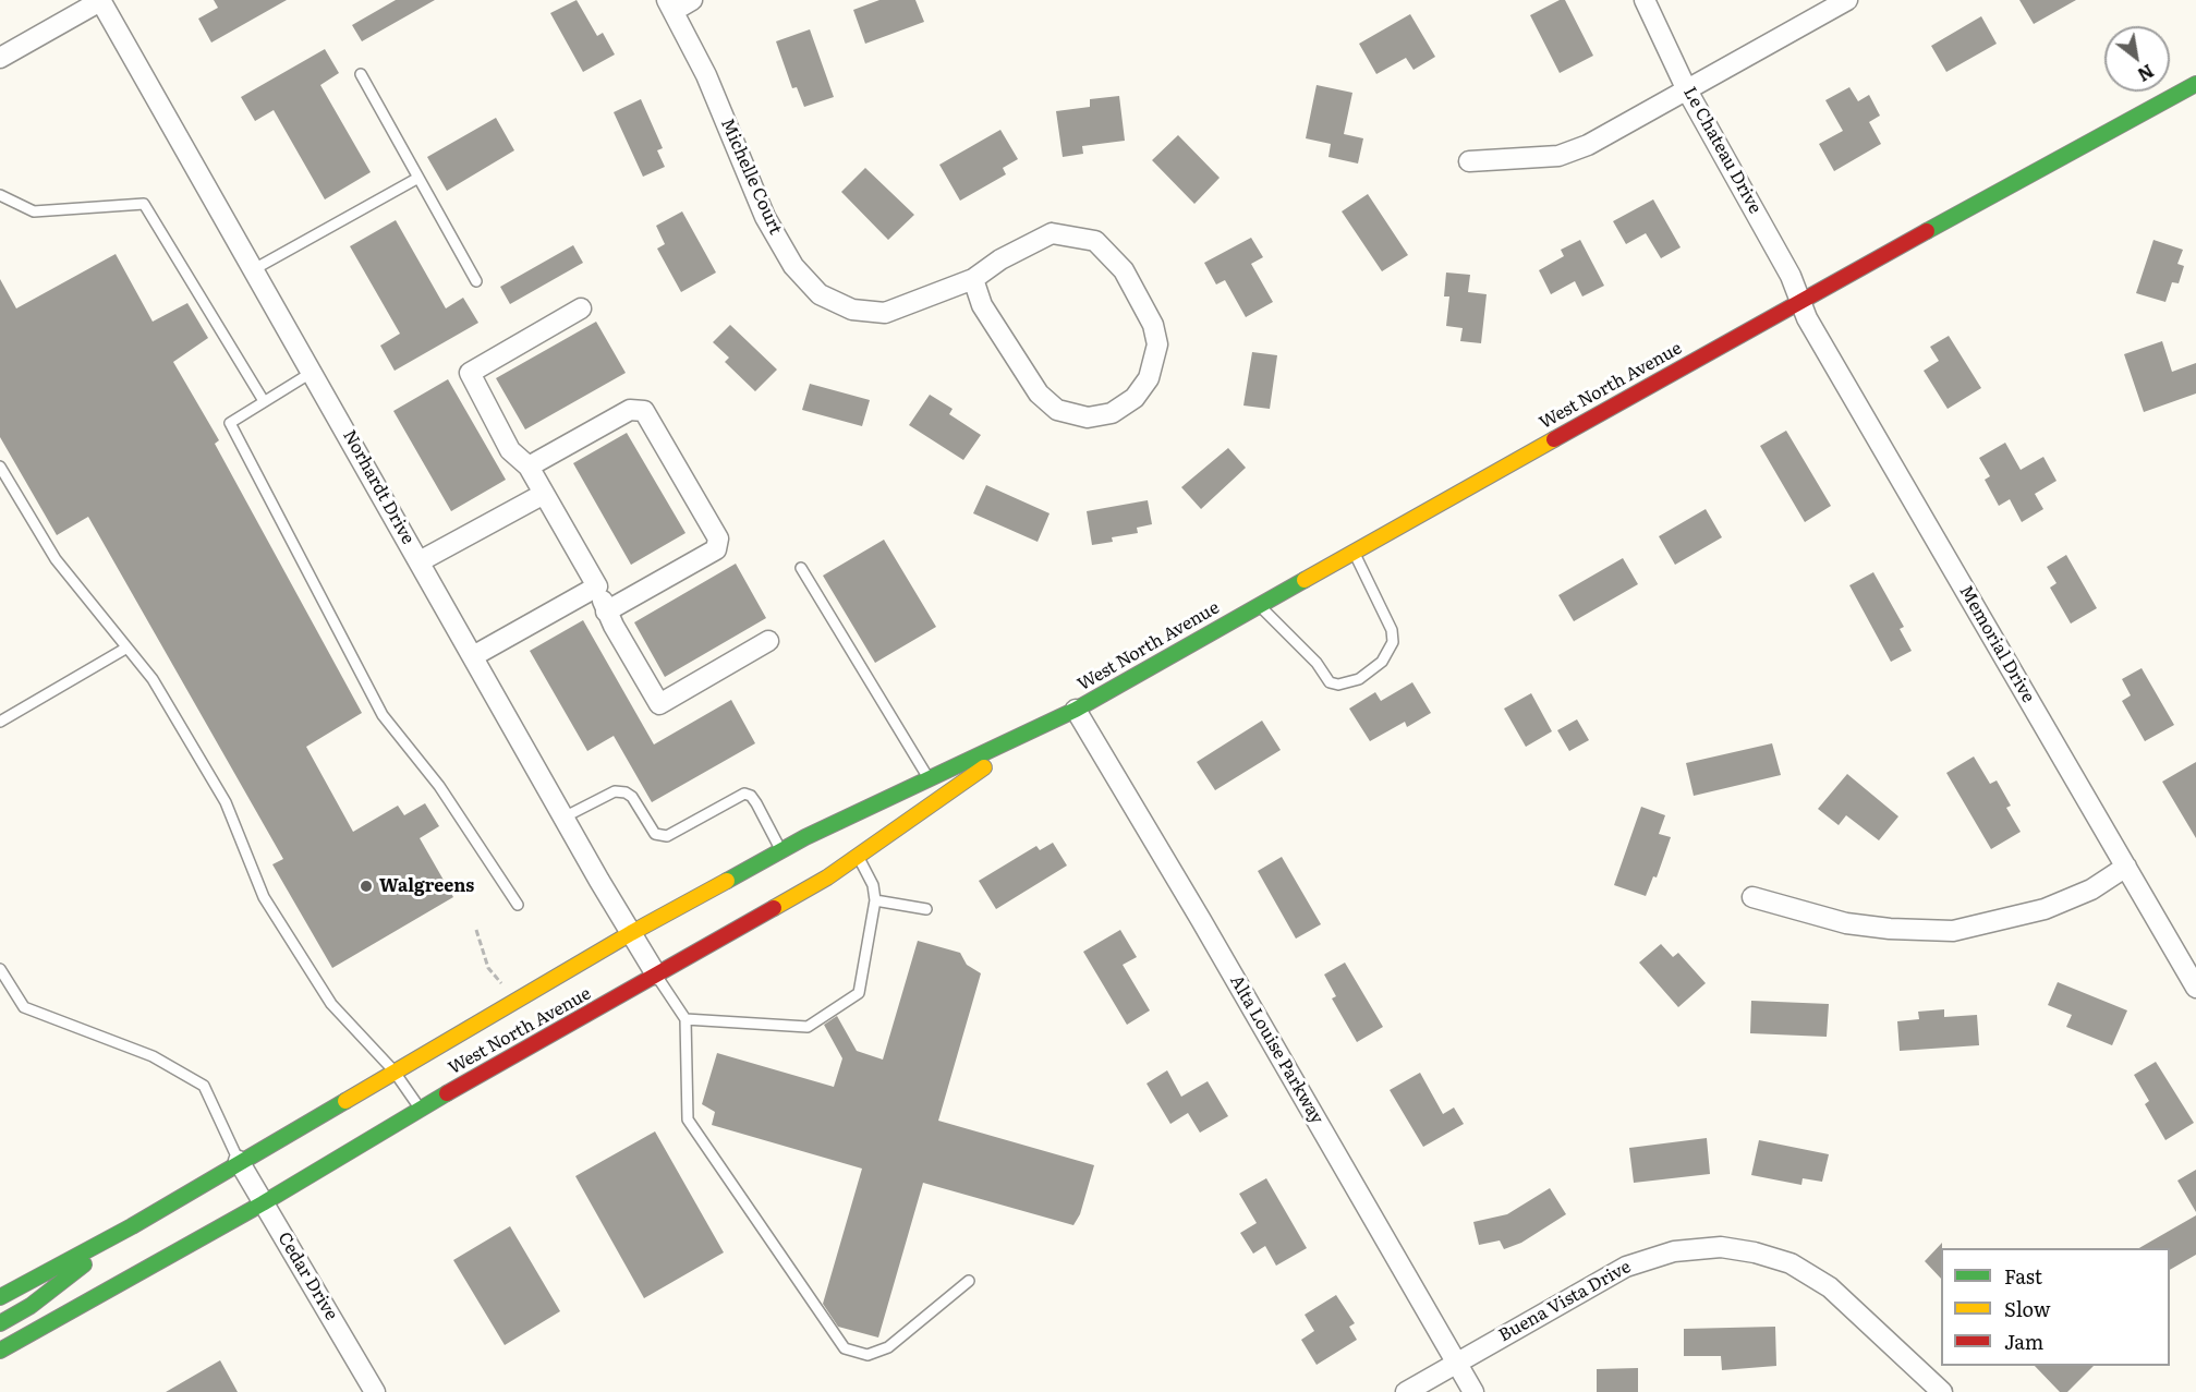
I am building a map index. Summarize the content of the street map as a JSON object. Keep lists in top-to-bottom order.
{
  "streets": {
    "main road": ["West North Avenue"],
    "street": [
      "Le Chateau Drive",
      "Michelle Court",
      "Norhardt Drive",
      "Memorial Drive",
      "Alta Louise Parkway",
      "Cedar Drive",
      "Buena Vista Drive"
    ]
  },
  "crossings": [
    ["Le Chateau Drive", "West North Avenue"],
    ["Le Chateau Drive", "Memorial Drive"],
    ["West North Avenue", "Norhardt Drive"],
    ["West North Avenue", "Memorial Drive"],
    ["West North Avenue", "Alta Louise Parkway"],
    ["West North Avenue", "Cedar Drive"],
    ["Alta Louise Parkway", "Buena Vista Drive"]
  ],
  "places": ["Walgreens"],
  "legend": ["Fast", "Slow", "Jam"],
  "north": "bottom right"
}
